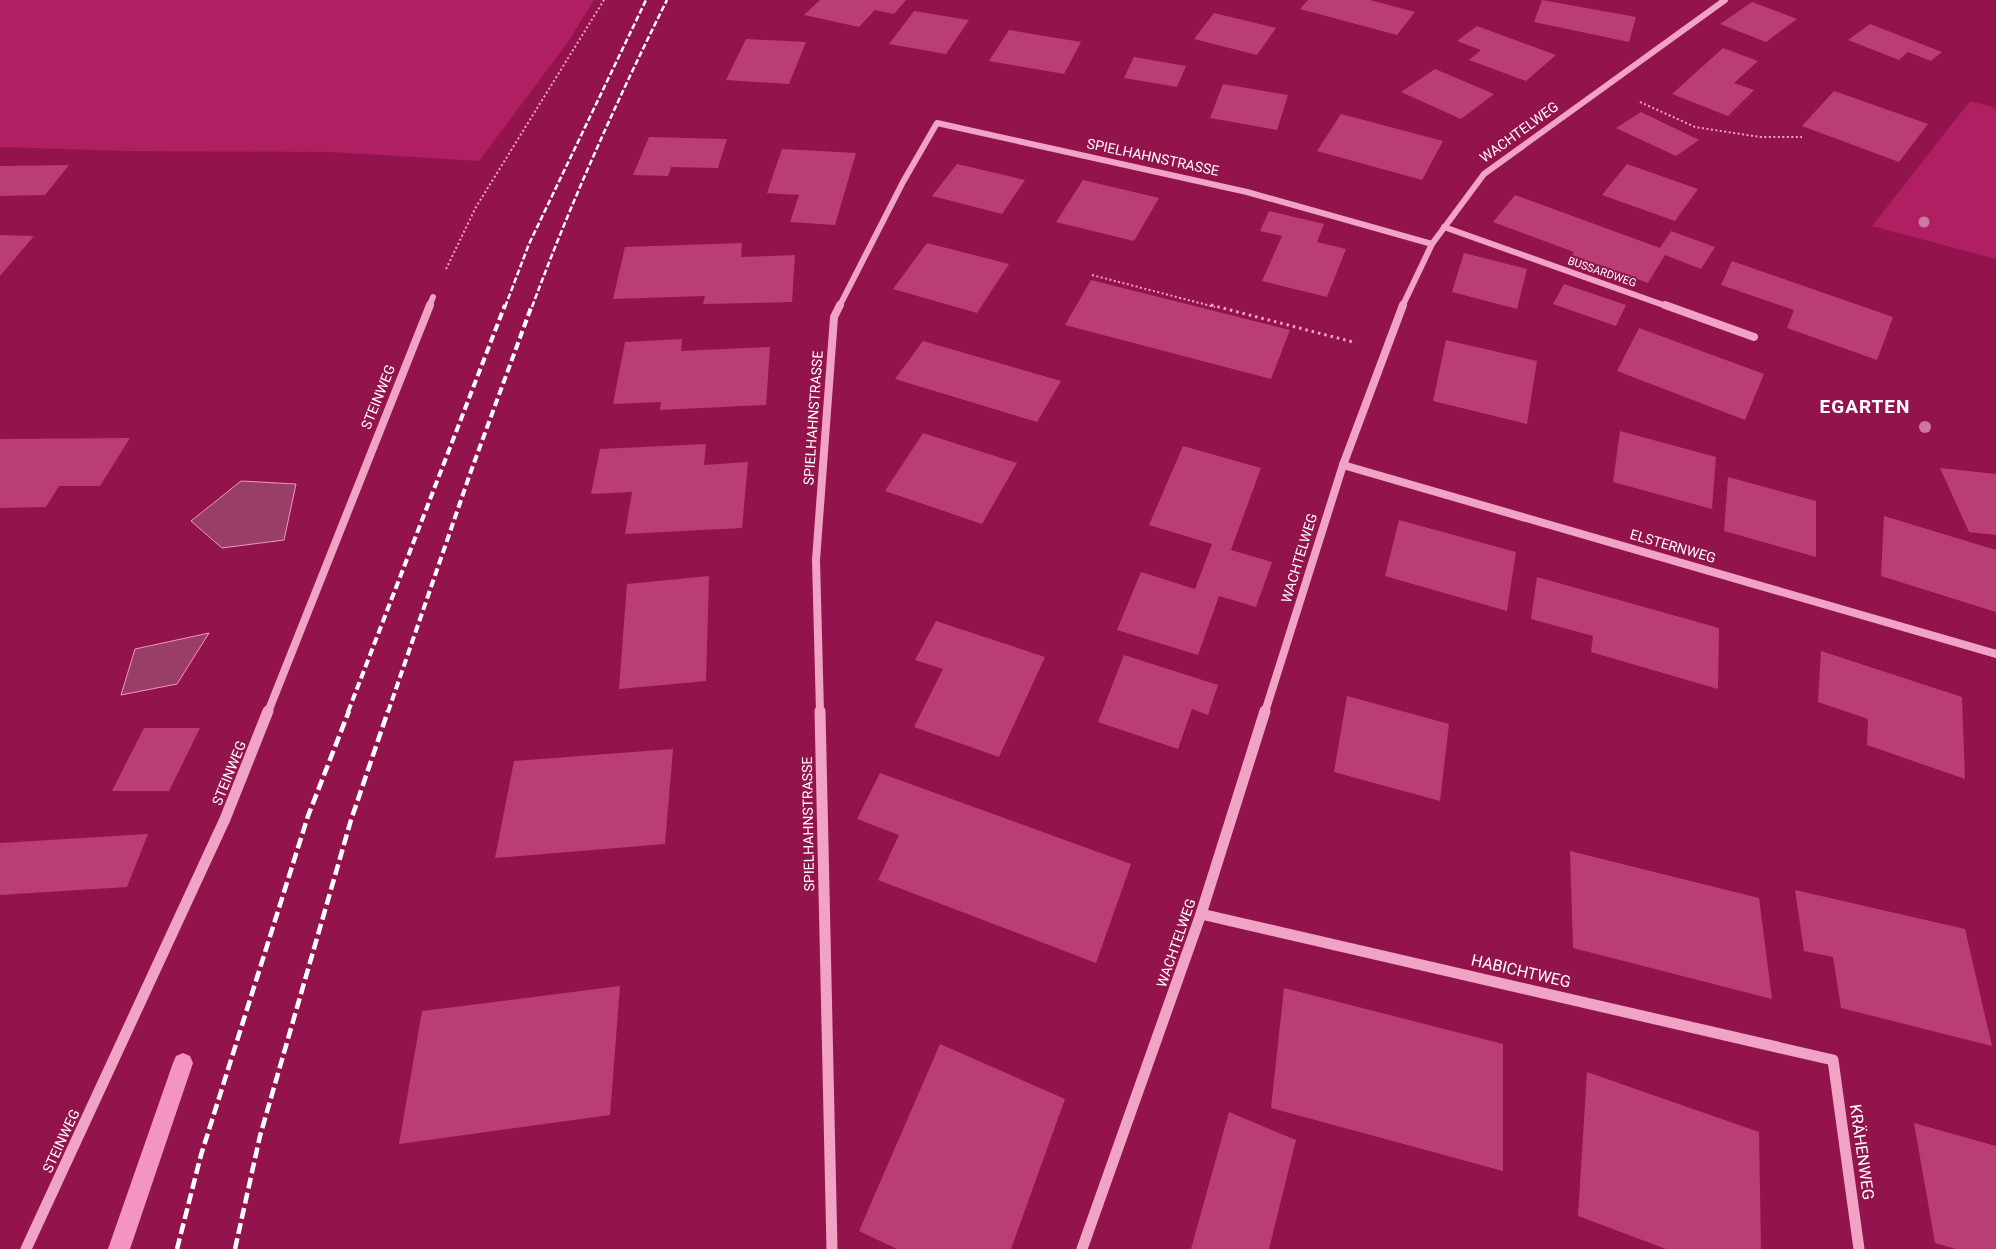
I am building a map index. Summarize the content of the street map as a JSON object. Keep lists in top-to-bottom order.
{
  "streets": {
    "street": [
      "WACHTELWEG",
      "SPIELHAHNSTRASSE",
      "BUSSARDWEG",
      "STEINWEG",
      "ELSTERNWEG",
      "HABICHTWEG",
      "KRÄHENWEG"
    ]
  },
  "crossings": [
    ["WACHTELWEG", "SPIELHAHNSTRASSE"],
    ["WACHTELWEG", "BUSSARDWEG"],
    ["WACHTELWEG", "ELSTERNWEG"],
    ["WACHTELWEG", "HABICHTWEG"],
    ["HABICHTWEG", "KRÄHENWEG"]
  ],
  "districts": ["EGARTEN"]
}
